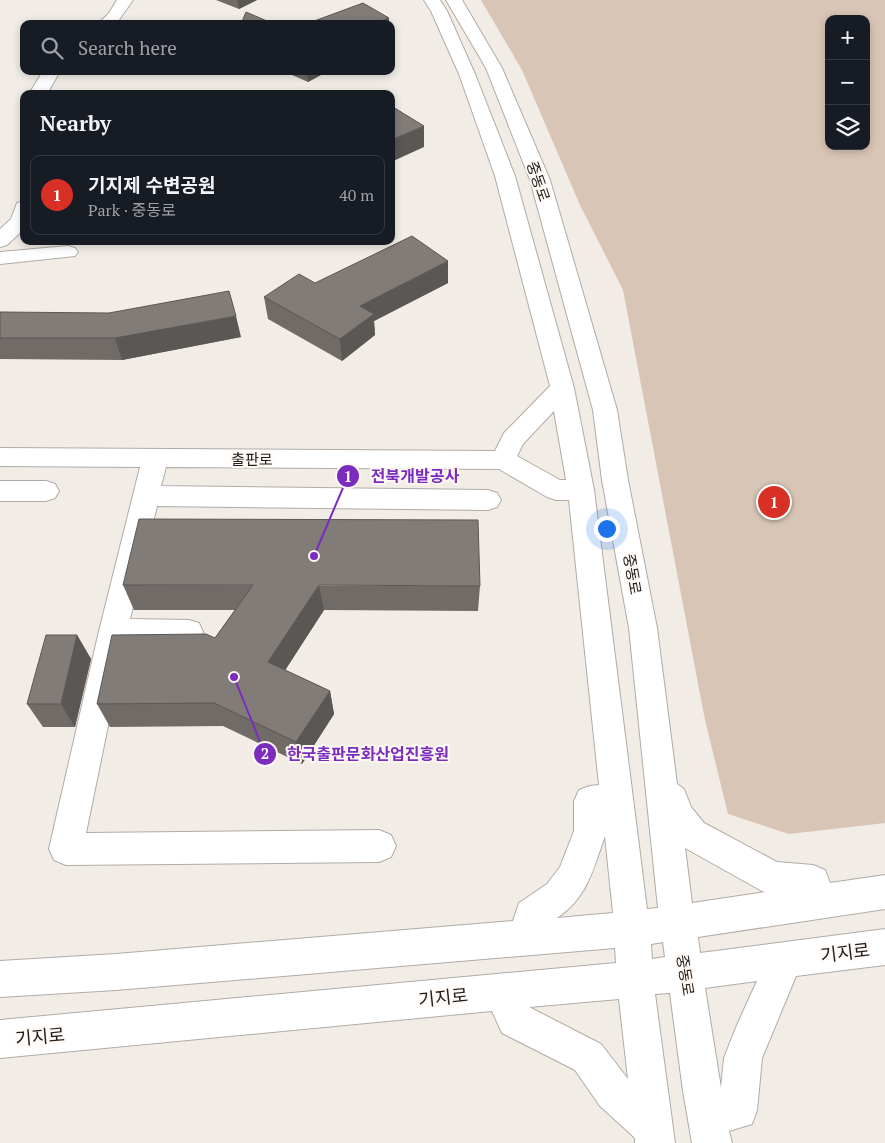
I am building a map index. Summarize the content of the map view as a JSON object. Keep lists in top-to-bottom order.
{
  "streets": {
    "street": ["중동로", "출판로", "기지로"]
  },
  "crossings": [
    ["중동로", "출판로"],
    ["중동로", "기지로"]
  ],
  "places": ["전북개발공사", "한국출판문화산업진흥원"],
  "page": {
    "map_buttons": ["+", "−"],
    "search": "Search here",
    "heading": "Nearby",
    "list": [
      {
        "mark": "1",
        "name": "기지제 수변공원",
        "note": "Park · 중동로",
        "value": "40 m"
      }
    ],
    "pins": "1"
  }
}
